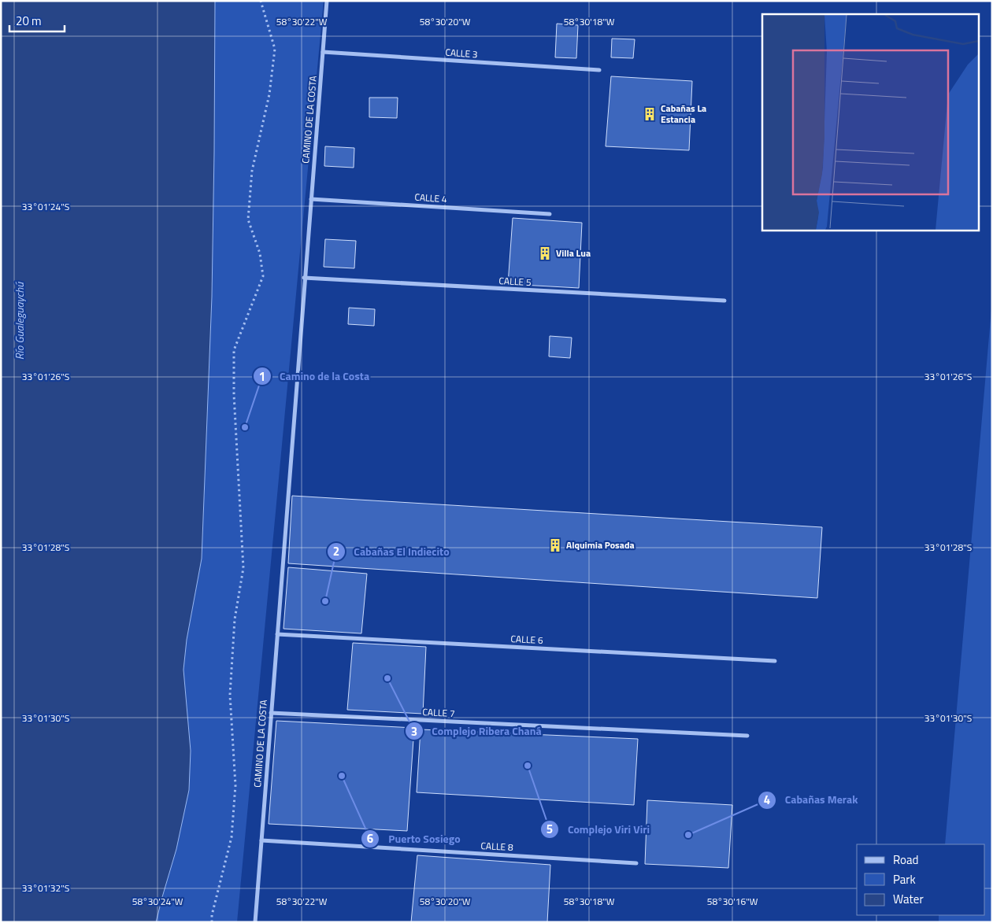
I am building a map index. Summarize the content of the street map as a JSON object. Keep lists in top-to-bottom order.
{
  "streets": {
    "street": [
      "CALLE 3",
      "CAMINO DE LA COSTA",
      "CALLE 4",
      "CALLE 5",
      "CALLE 6",
      "CALLE 7",
      "CALLE 8"
    ]
  },
  "crossings": [
    ["CALLE 3", "CAMINO DE LA COSTA"],
    ["CAMINO DE LA COSTA", "CALLE 4"],
    ["CAMINO DE LA COSTA", "CALLE 5"],
    ["CAMINO DE LA COSTA", "CALLE 6"],
    ["CAMINO DE LA COSTA", "CALLE 7"],
    ["CAMINO DE LA COSTA", "CALLE 8"]
  ],
  "water": ["Río Gualeguaychú"],
  "places": {
    "building": ["Cabañas La Estancia", "Villa Lua", "Alquimia Posada"],
    "other": [
      "Camino de la Costa",
      "Cabañas El Indiecito",
      "Complejo Ribera Chaná",
      "Complejo Viri Viri",
      "Puerto Sosiego",
      "Cabañas Merak"
    ]
  },
  "legend": ["Road", "Park", "Water"],
  "scale_bar": "20 m",
  "coordinates": [
    "58°30'22\"W",
    "58°30'20\"W",
    "58°30'18\"W",
    "33°01'24\"S",
    "33°01'26\"S",
    "33°01'28\"S",
    "33°01'30\"S",
    "33°01'32\"S",
    "58°30'24\"W",
    "58°30'16\"W"
  ]
}
